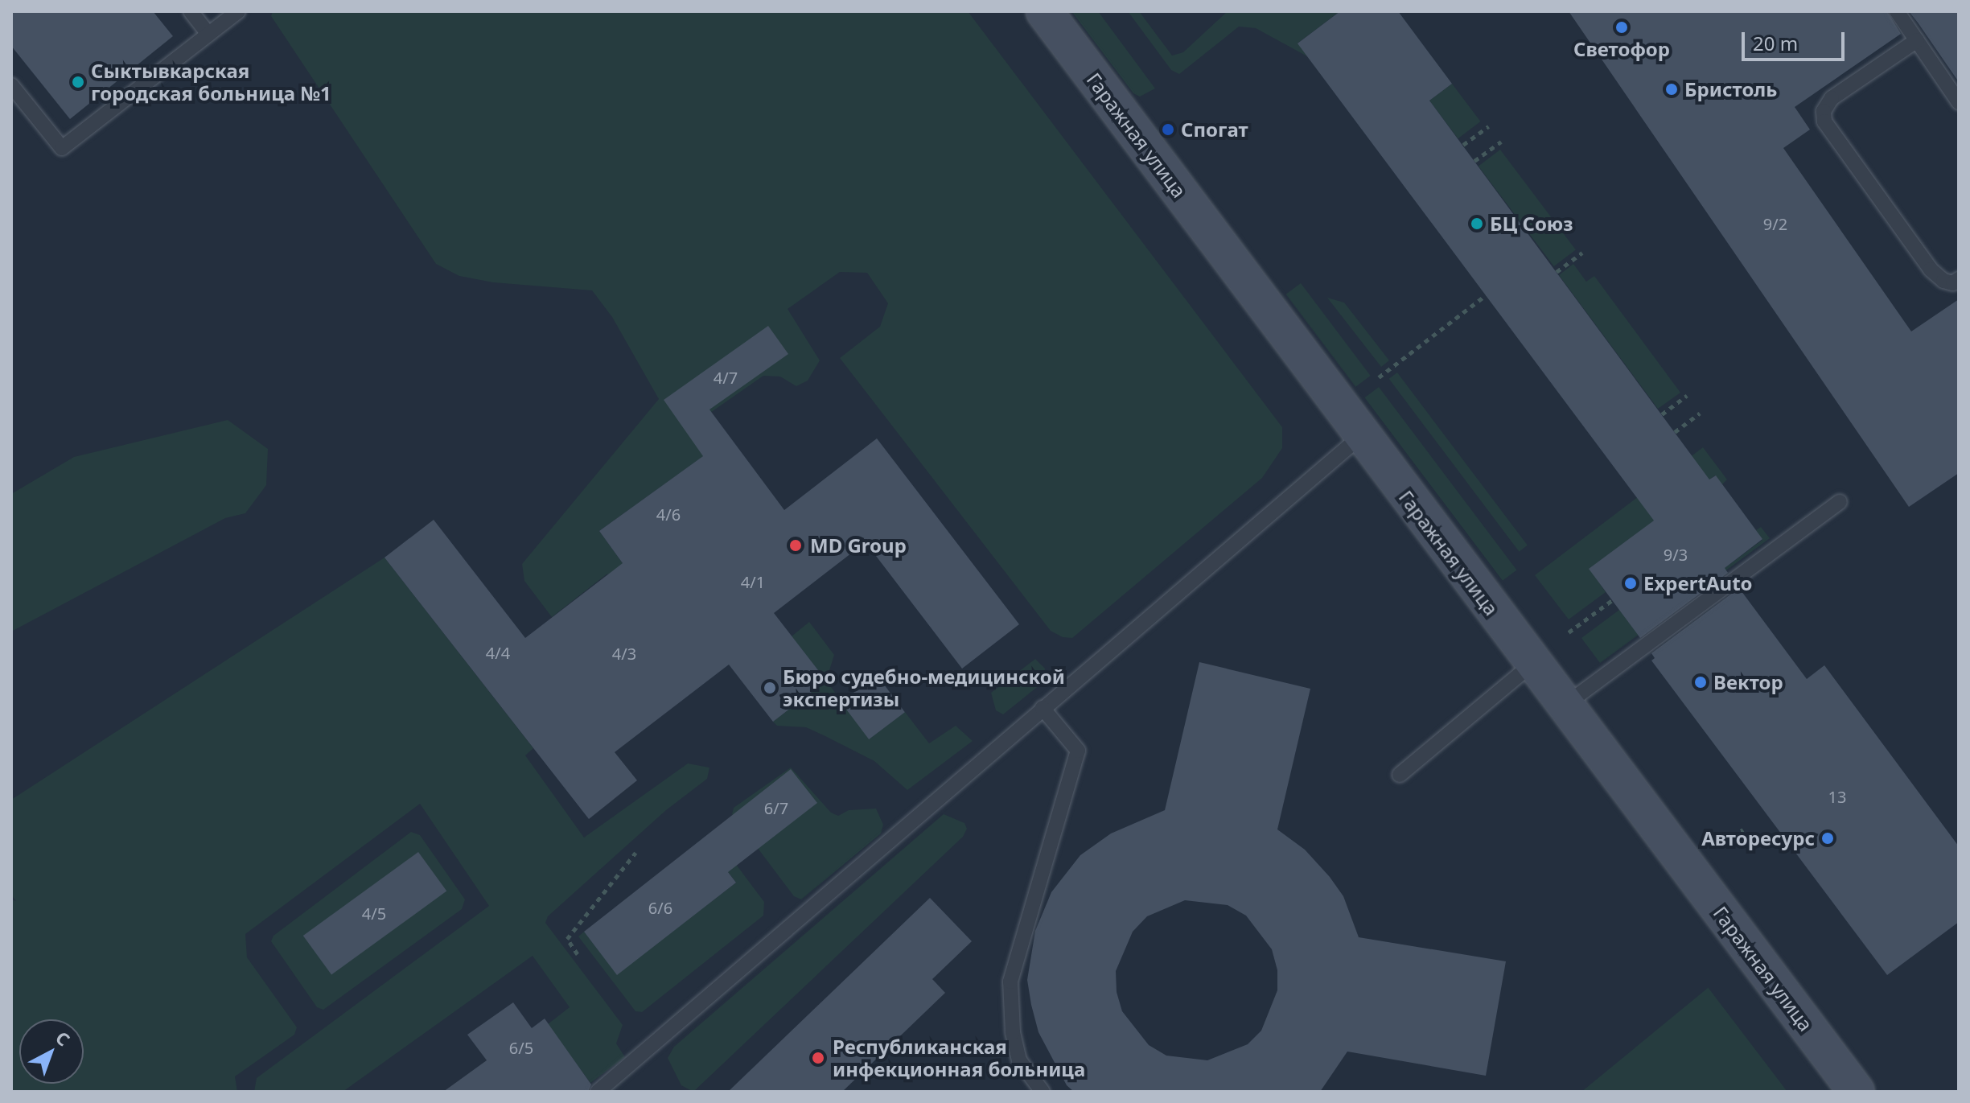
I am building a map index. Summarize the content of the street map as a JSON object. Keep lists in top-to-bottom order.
{
  "streets": {
    "street": ["Гаражная улица"]
  },
  "places": [
    "Светофор",
    "Сыктывкарская городская больница №1",
    "Бристоль",
    "Спогат",
    "БЦ Союз",
    "MD Group",
    "ExpertAuto",
    "Вектор",
    "Бюро судебно-медицинской экспертизы",
    "Авторесурс",
    "Республиканская инфекционная больница"
  ],
  "house_numbers": [
    "9/2",
    "4/7",
    "4/6",
    "9/3",
    "4/1",
    "4/4",
    "4/3",
    "13",
    "6/7",
    "6/6",
    "4/5",
    "6/5"
  ],
  "scale_bar": "20 m",
  "north": "top right"
}
